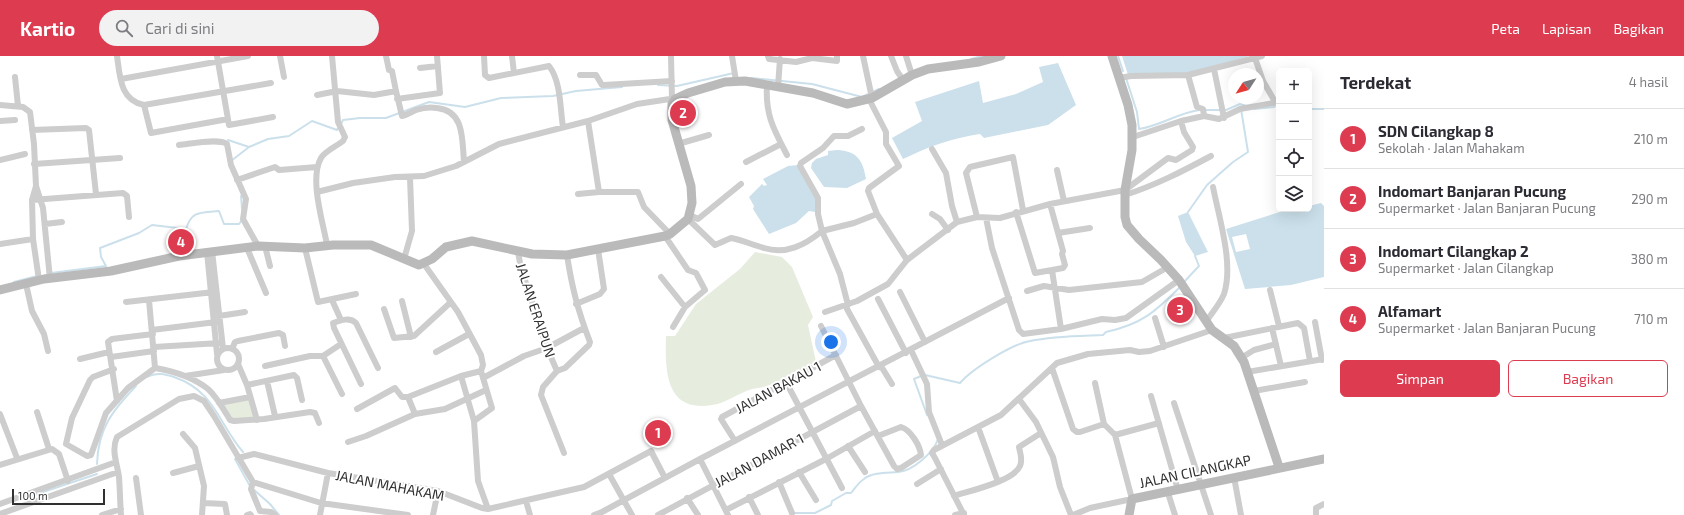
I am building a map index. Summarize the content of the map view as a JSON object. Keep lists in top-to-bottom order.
{
  "streets": {
    "street": [
      "JALAN ERAIPUN",
      "JALAN BAKAU 1",
      "JALAN DAMAR 1",
      "JALAN CILANGKAP",
      "JALAN MAHAKAM"
    ]
  },
  "scale_bar": "100 m",
  "north": "bottom left",
  "page": {
    "header": "Kartio",
    "search": "Cari di sini",
    "nav": ["Peta", "Lapisan", "Bagikan"],
    "heading": ["Terdekat", "4 hasil"],
    "map_buttons": ["+", "−"],
    "pins": [
      "2",
      "4",
      "3",
      "1"
    ],
    "list": [
      {
        "mark": "1",
        "name": "SDN Cilangkap 8",
        "note": "Sekolah · Jalan Mahakam",
        "value": "210 m"
      },
      {
        "mark": "2",
        "name": "Indomart Banjaran Pucung",
        "note": "Supermarket · Jalan Banjaran Pucung",
        "value": "290 m"
      },
      {
        "mark": "3",
        "name": "Indomart Cilangkap 2",
        "note": "Supermarket · Jalan Cilangkap",
        "value": "380 m"
      },
      {
        "mark": "4",
        "name": "Alfamart",
        "note": "Supermarket · Jalan Banjaran Pucung",
        "value": "710 m"
      }
    ],
    "buttons": ["Simpan", "Bagikan"],
    "scale": "100 m"
  }
}
